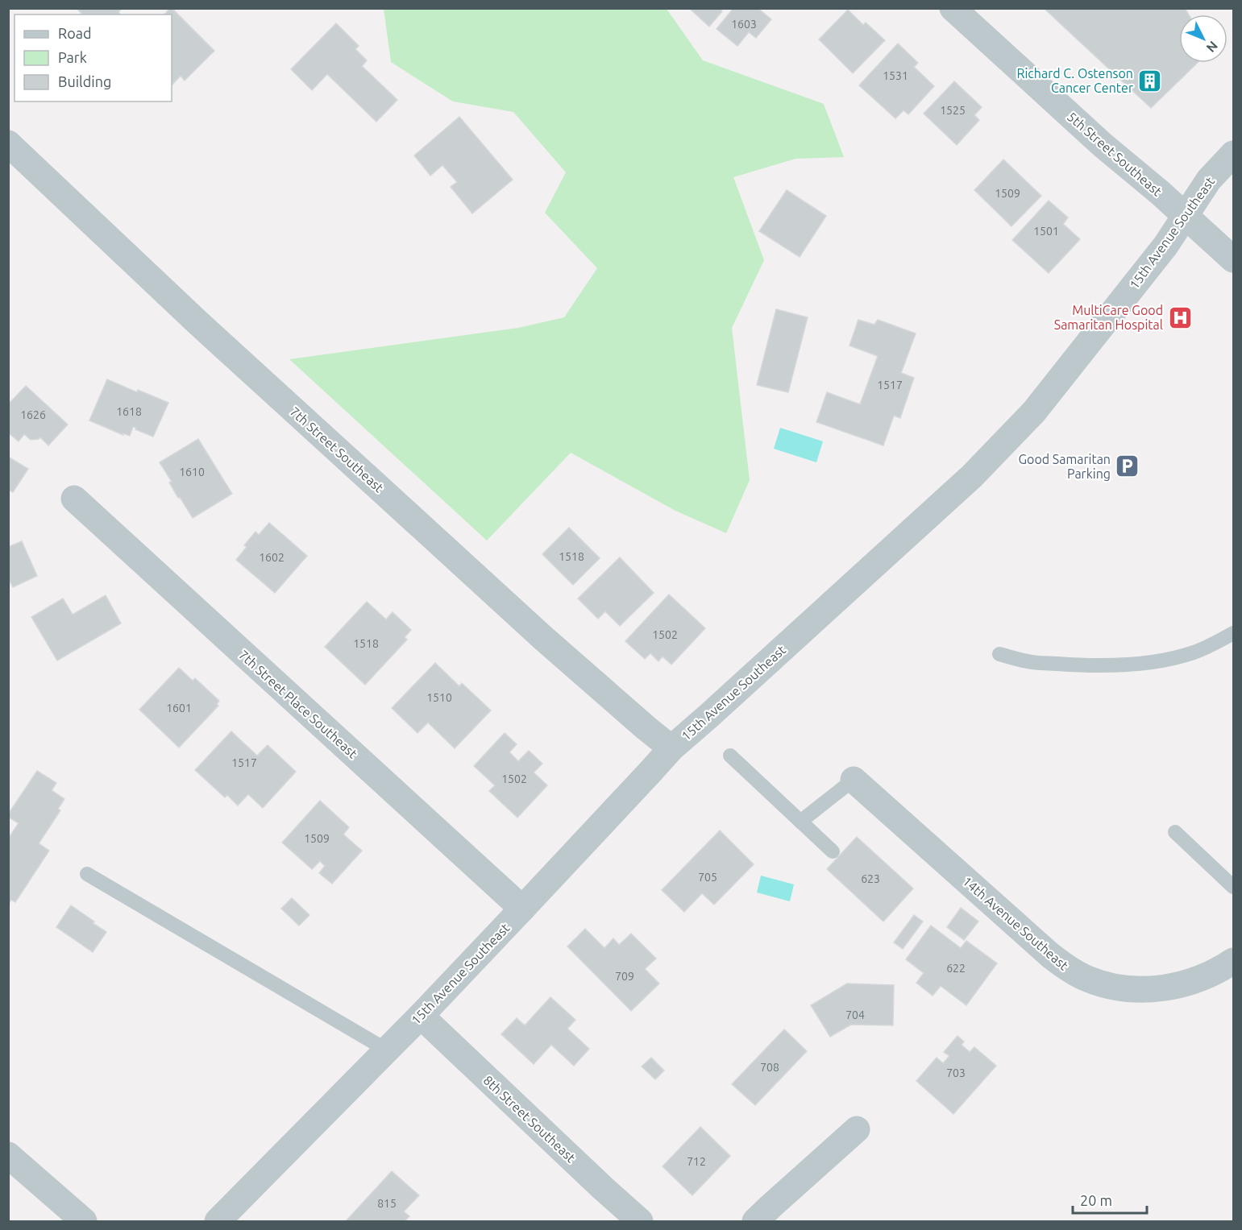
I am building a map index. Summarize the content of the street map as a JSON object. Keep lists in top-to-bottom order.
{
  "streets": {
    "street": [
      "5th Street Southeast",
      "15th Avenue Southeast",
      "7th Street Southeast",
      "7th Street Place Southeast",
      "14th Avenue Southeast",
      "8th Street Southeast"
    ]
  },
  "crossings": [
    ["5th Street Southeast", "15th Avenue Southeast"],
    ["15th Avenue Southeast", "7th Street Southeast"],
    ["15th Avenue Southeast", "7th Street Place Southeast"],
    ["15th Avenue Southeast", "8th Street Southeast"]
  ],
  "places": {
    "building": ["Richard C. Ostenson Cancer Center"],
    "hospital": ["MultiCare Good Samaritan Hospital"],
    "parking": ["Good Samaritan Parking"]
  },
  "house_numbers": [
    "1603",
    "1531",
    "1525",
    "1509",
    "1501",
    "1517",
    "1618",
    "1626",
    "1610",
    "1518",
    "1602",
    "1502",
    "1518",
    "1510",
    "1601",
    "1517",
    "1502",
    "1509",
    "705",
    "623",
    "622",
    "709",
    "704",
    "708",
    "703",
    "712",
    "815"
  ],
  "legend": ["Road", "Park", "Building"],
  "scale_bar": "20 m",
  "north": "bottom right"
}
